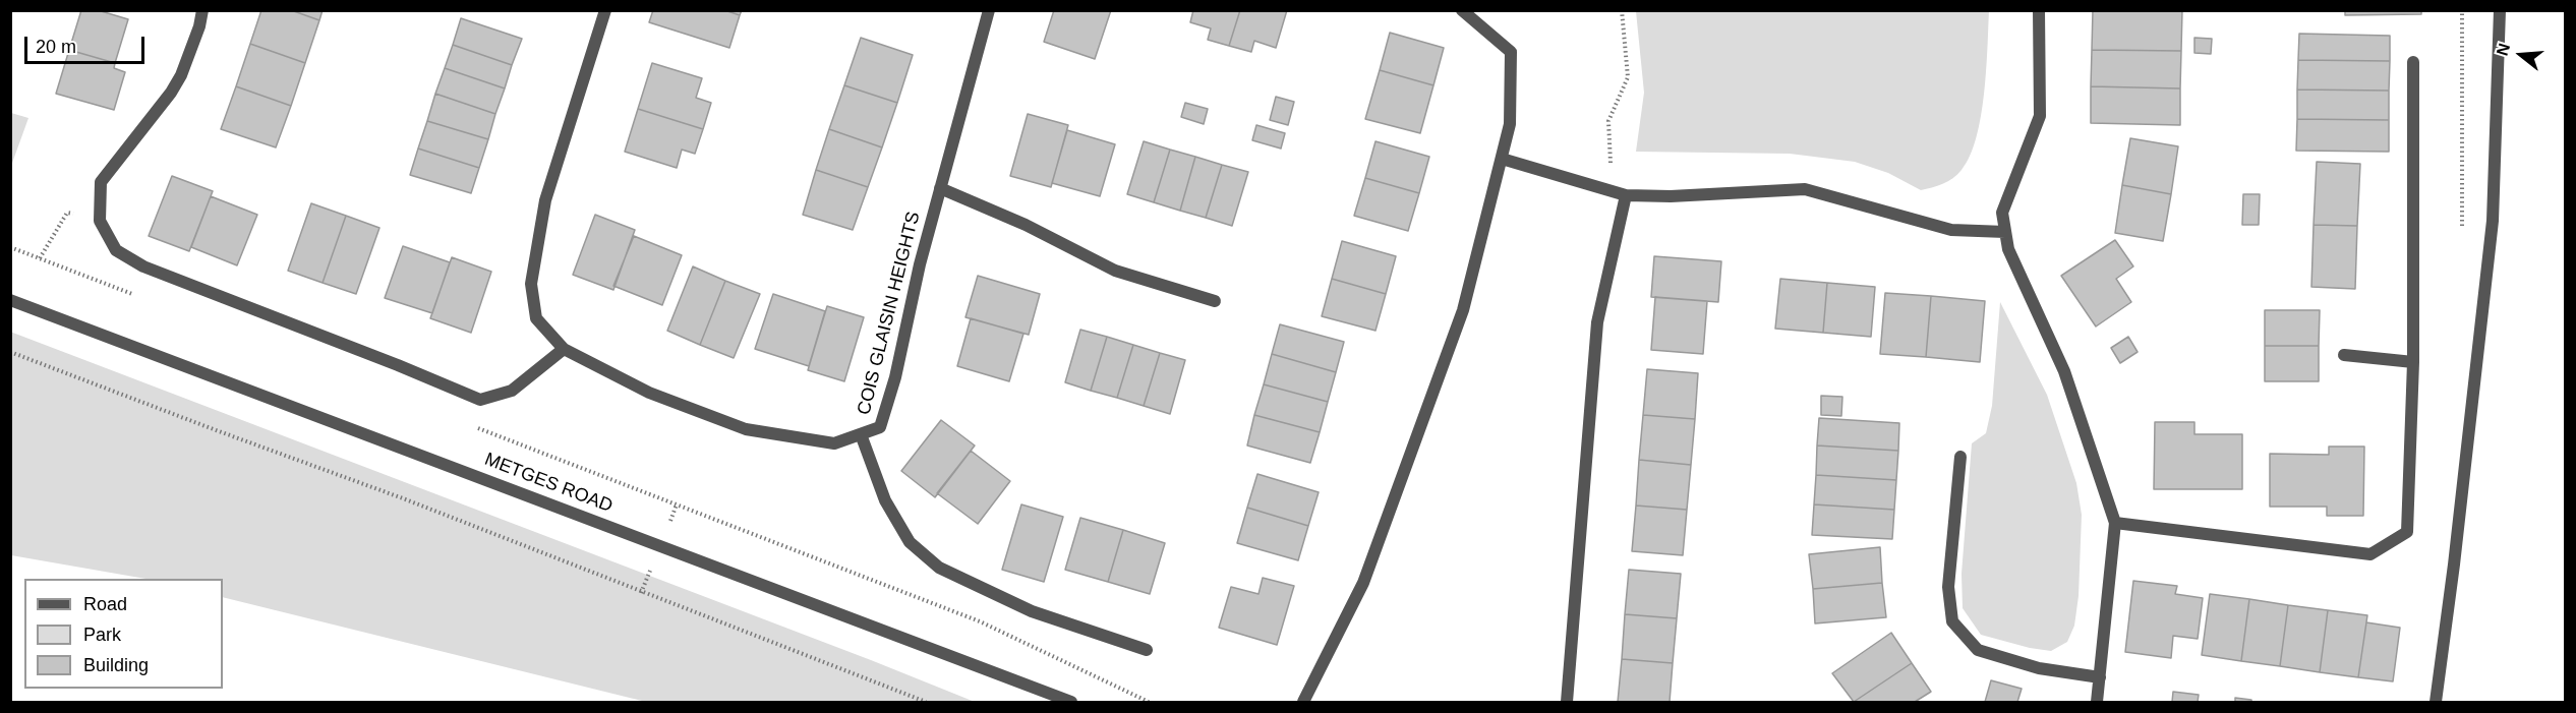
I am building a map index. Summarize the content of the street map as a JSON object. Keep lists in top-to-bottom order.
{
  "streets": {
    "street": ["COIS GLAISIN HEIGHTS", "METGES ROAD"]
  },
  "legend": ["Road", "Park", "Building"],
  "scale_bar": "20 m",
  "north": "left"
}
